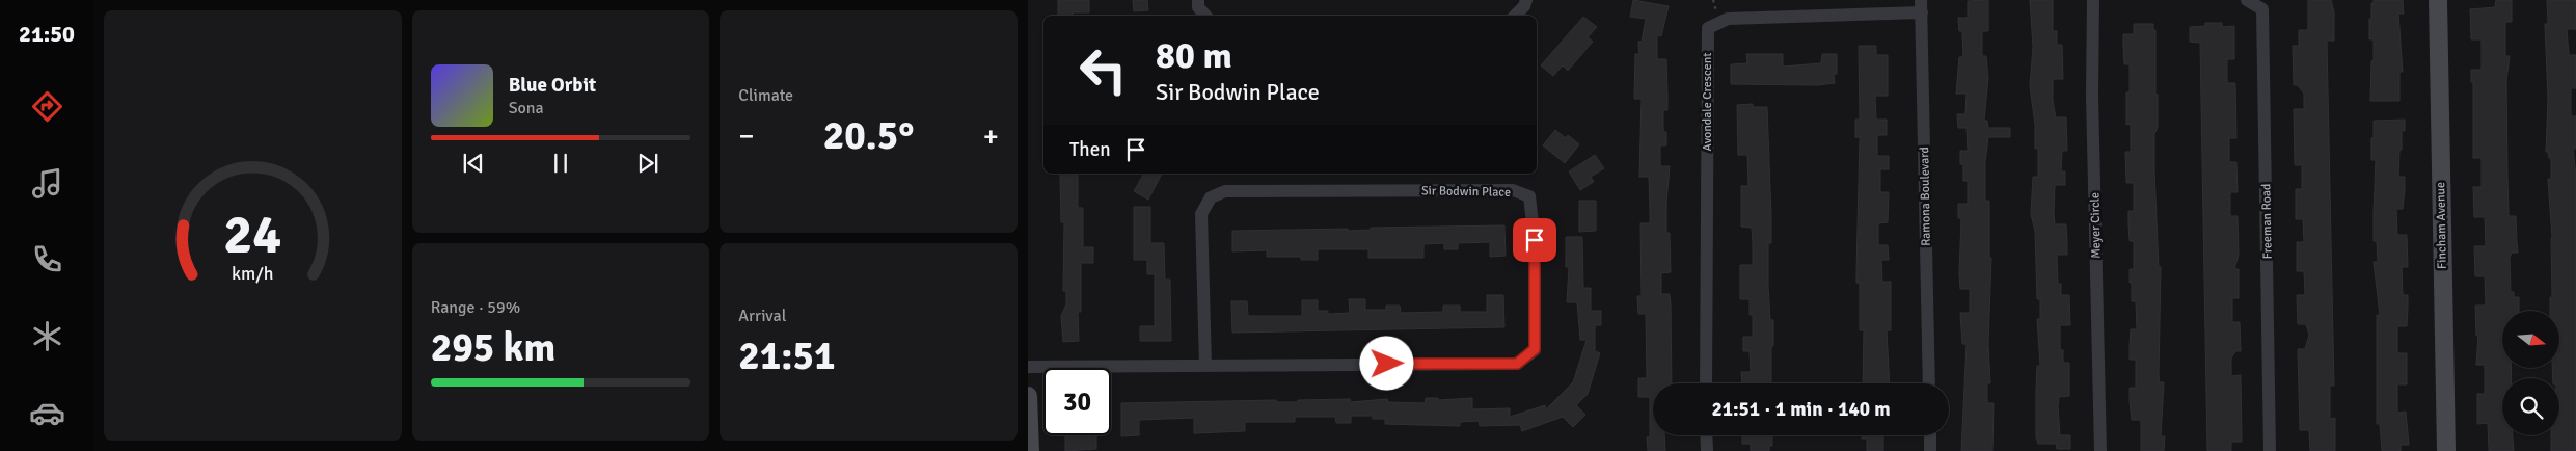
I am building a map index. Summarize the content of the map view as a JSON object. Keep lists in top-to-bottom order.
{
  "streets": {
    "street": [
      "Avondale Crescent",
      "Sir Bodwin Place",
      "Ramona Boulevard",
      "Freeman Road",
      "Meyer Circle",
      "Fincham Avenue"
    ]
  },
  "crossings": [
    ["Avondale Crescent", "Ramona Boulevard"]
  ],
  "north": "right",
  "page": {
    "tabs": "21:50",
    "tile": [
      "Climate",
      ["Range · 59%", "295 km"],
      ["Arrival", "21:51"]
    ],
    "turn": ["80 m", "Sir Bodwin Place"],
    "song": ["Blue Orbit", "Sona"],
    "heat": ["−", "20.5°", "+"],
    "then": "Then",
    "limit": "30",
    "trip": "21:51 · 1 min · 140 m",
    "gauge": ["24", "km/h"]
  }
}
